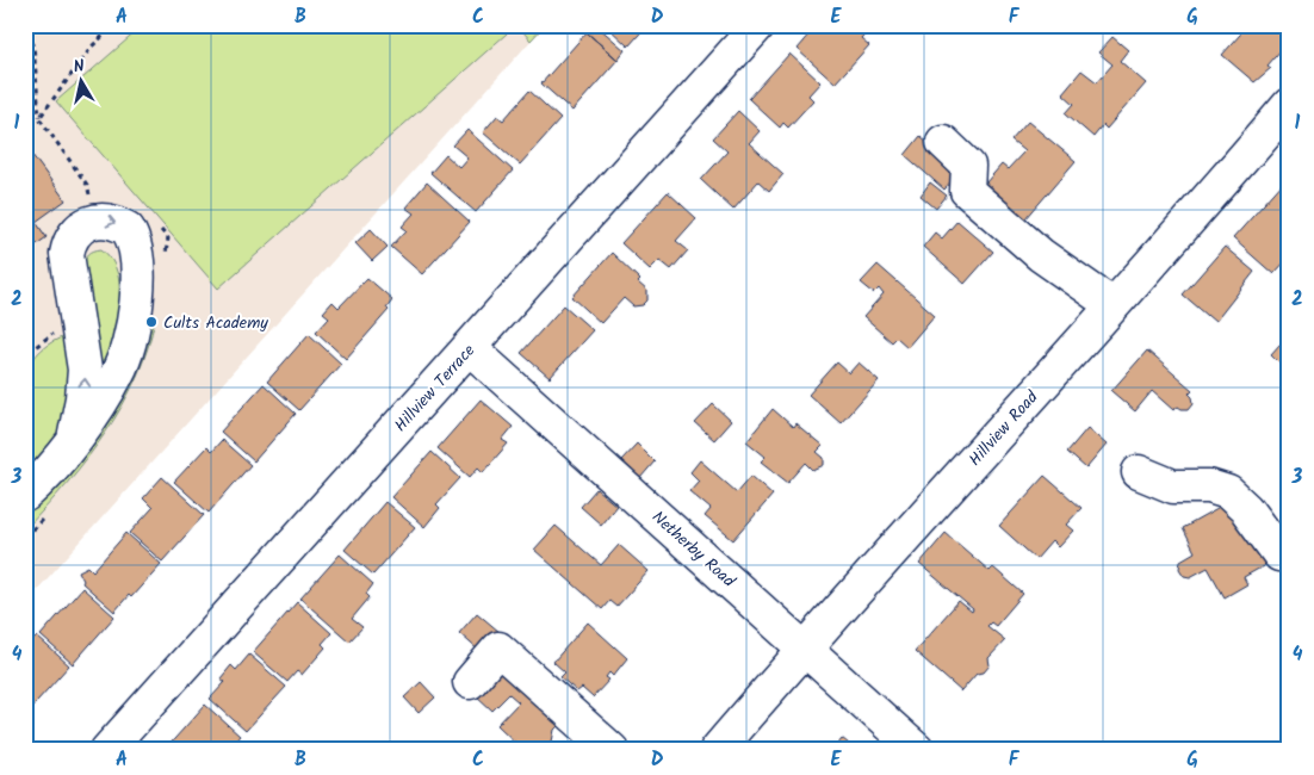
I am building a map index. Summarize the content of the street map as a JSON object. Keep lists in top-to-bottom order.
{
  "streets": {
    "street": ["Hillview Terrace", "Hillview Road", "Netherby Road"]
  },
  "crossings": [
    ["Hillview Terrace", "Netherby Road"],
    ["Hillview Road", "Netherby Road"]
  ],
  "places": ["Cults Academy"],
  "north": "top",
  "grid": {
    "columns": [
      "A",
      "B",
      "C",
      "D",
      "E",
      "F",
      "G"
    ],
    "rows": [
      "1",
      "2",
      "3",
      "4"
    ]
  }
}
